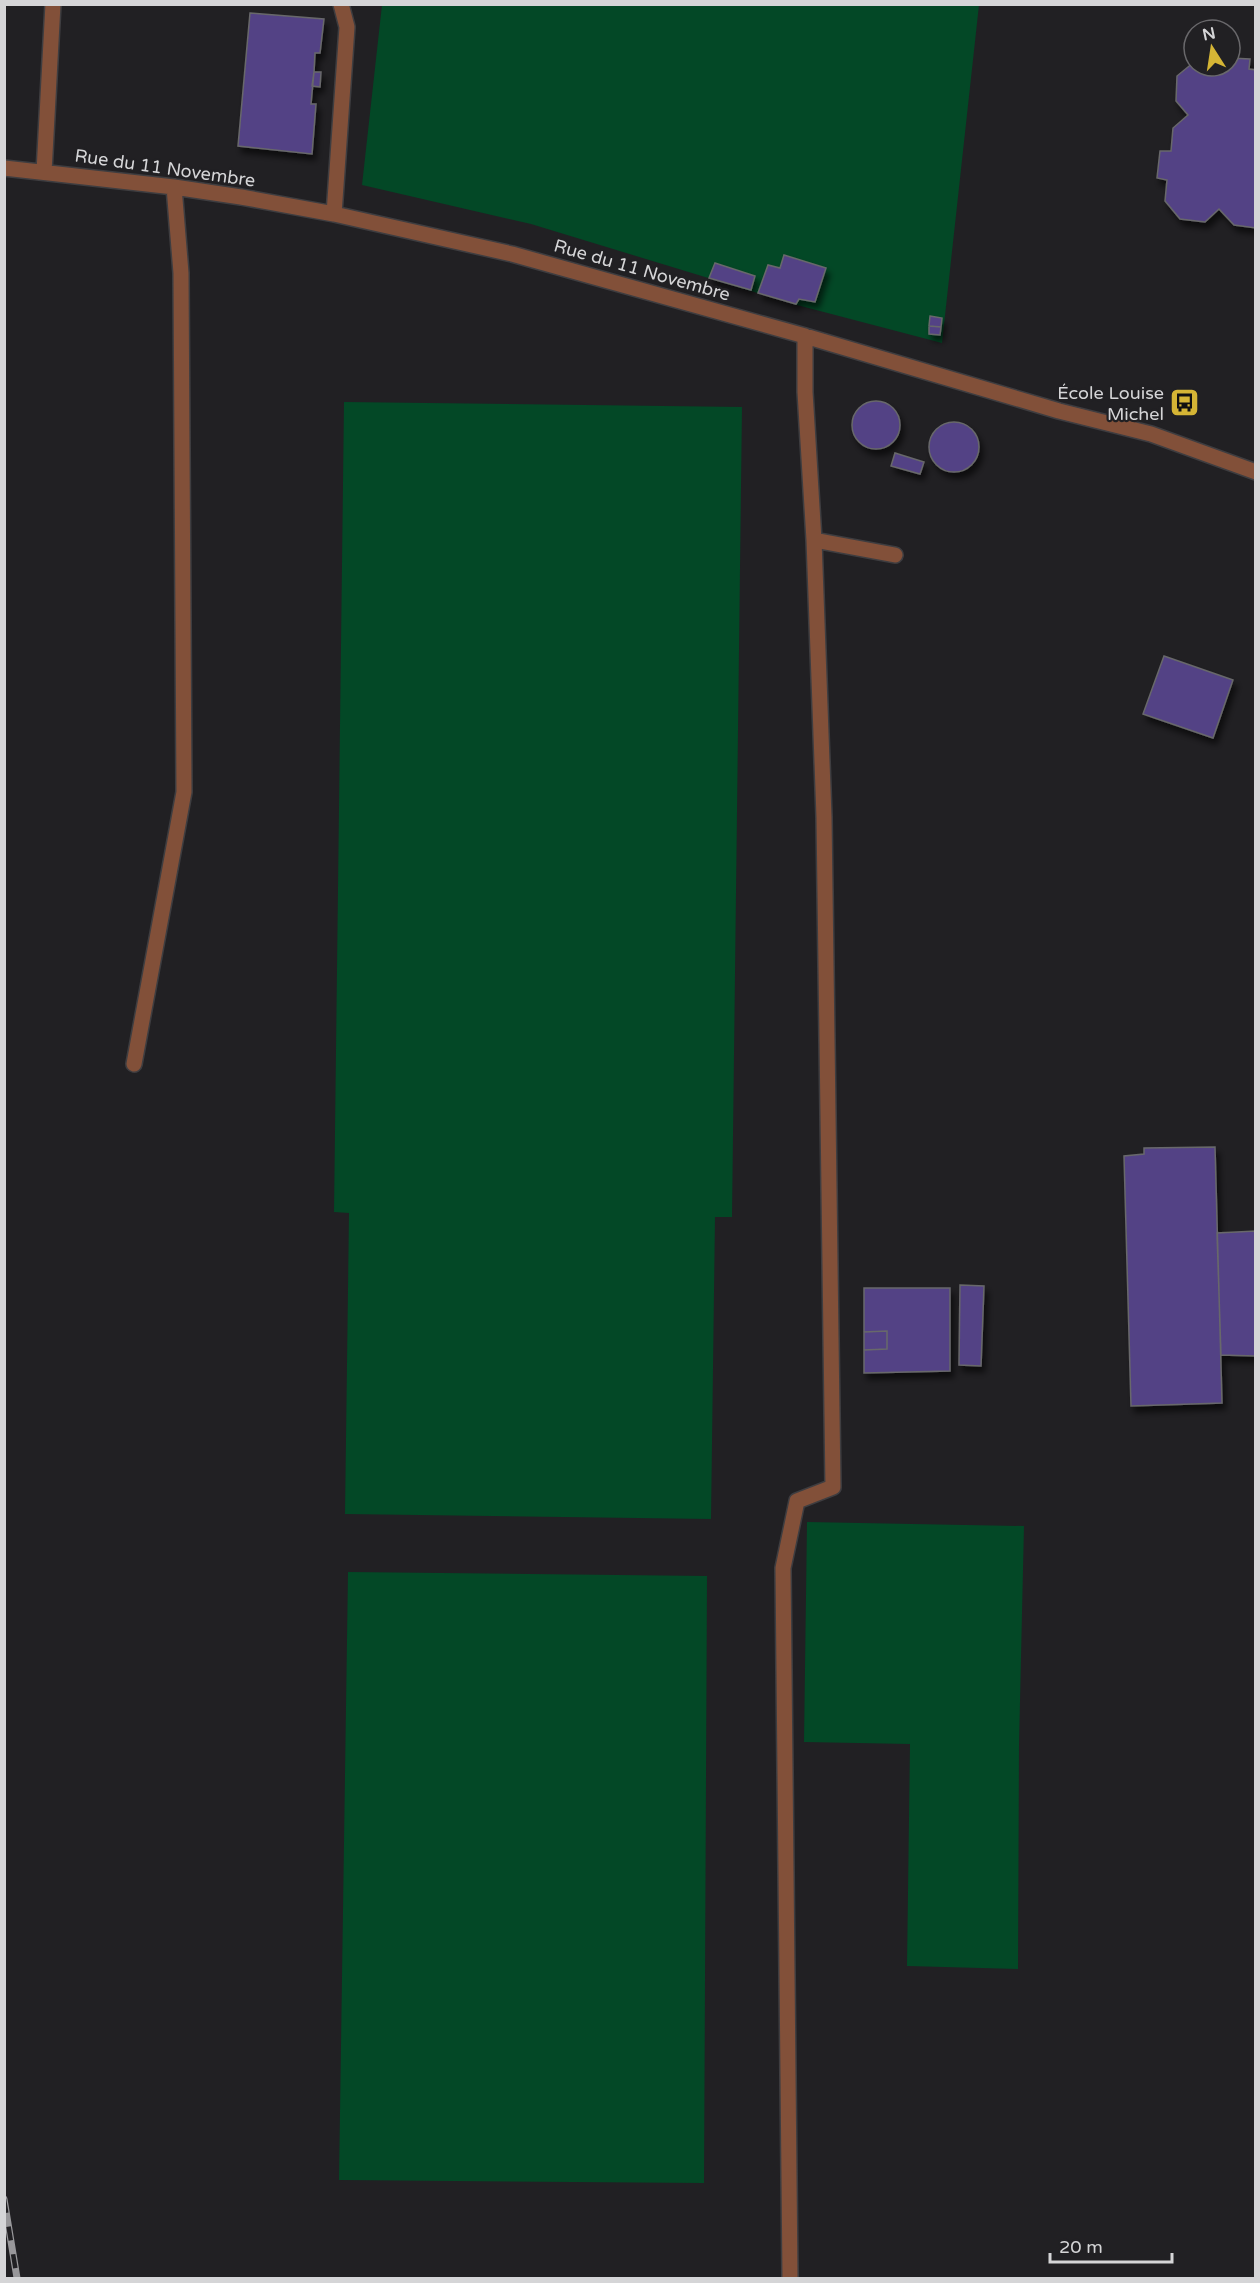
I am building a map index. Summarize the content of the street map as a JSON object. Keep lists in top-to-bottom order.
{
  "streets": {
    "street": ["Rue du 11 Novembre"]
  },
  "places": {
    "bus stop": ["École Louise Michel"]
  },
  "scale_bar": "20 m",
  "north": "top"
}
